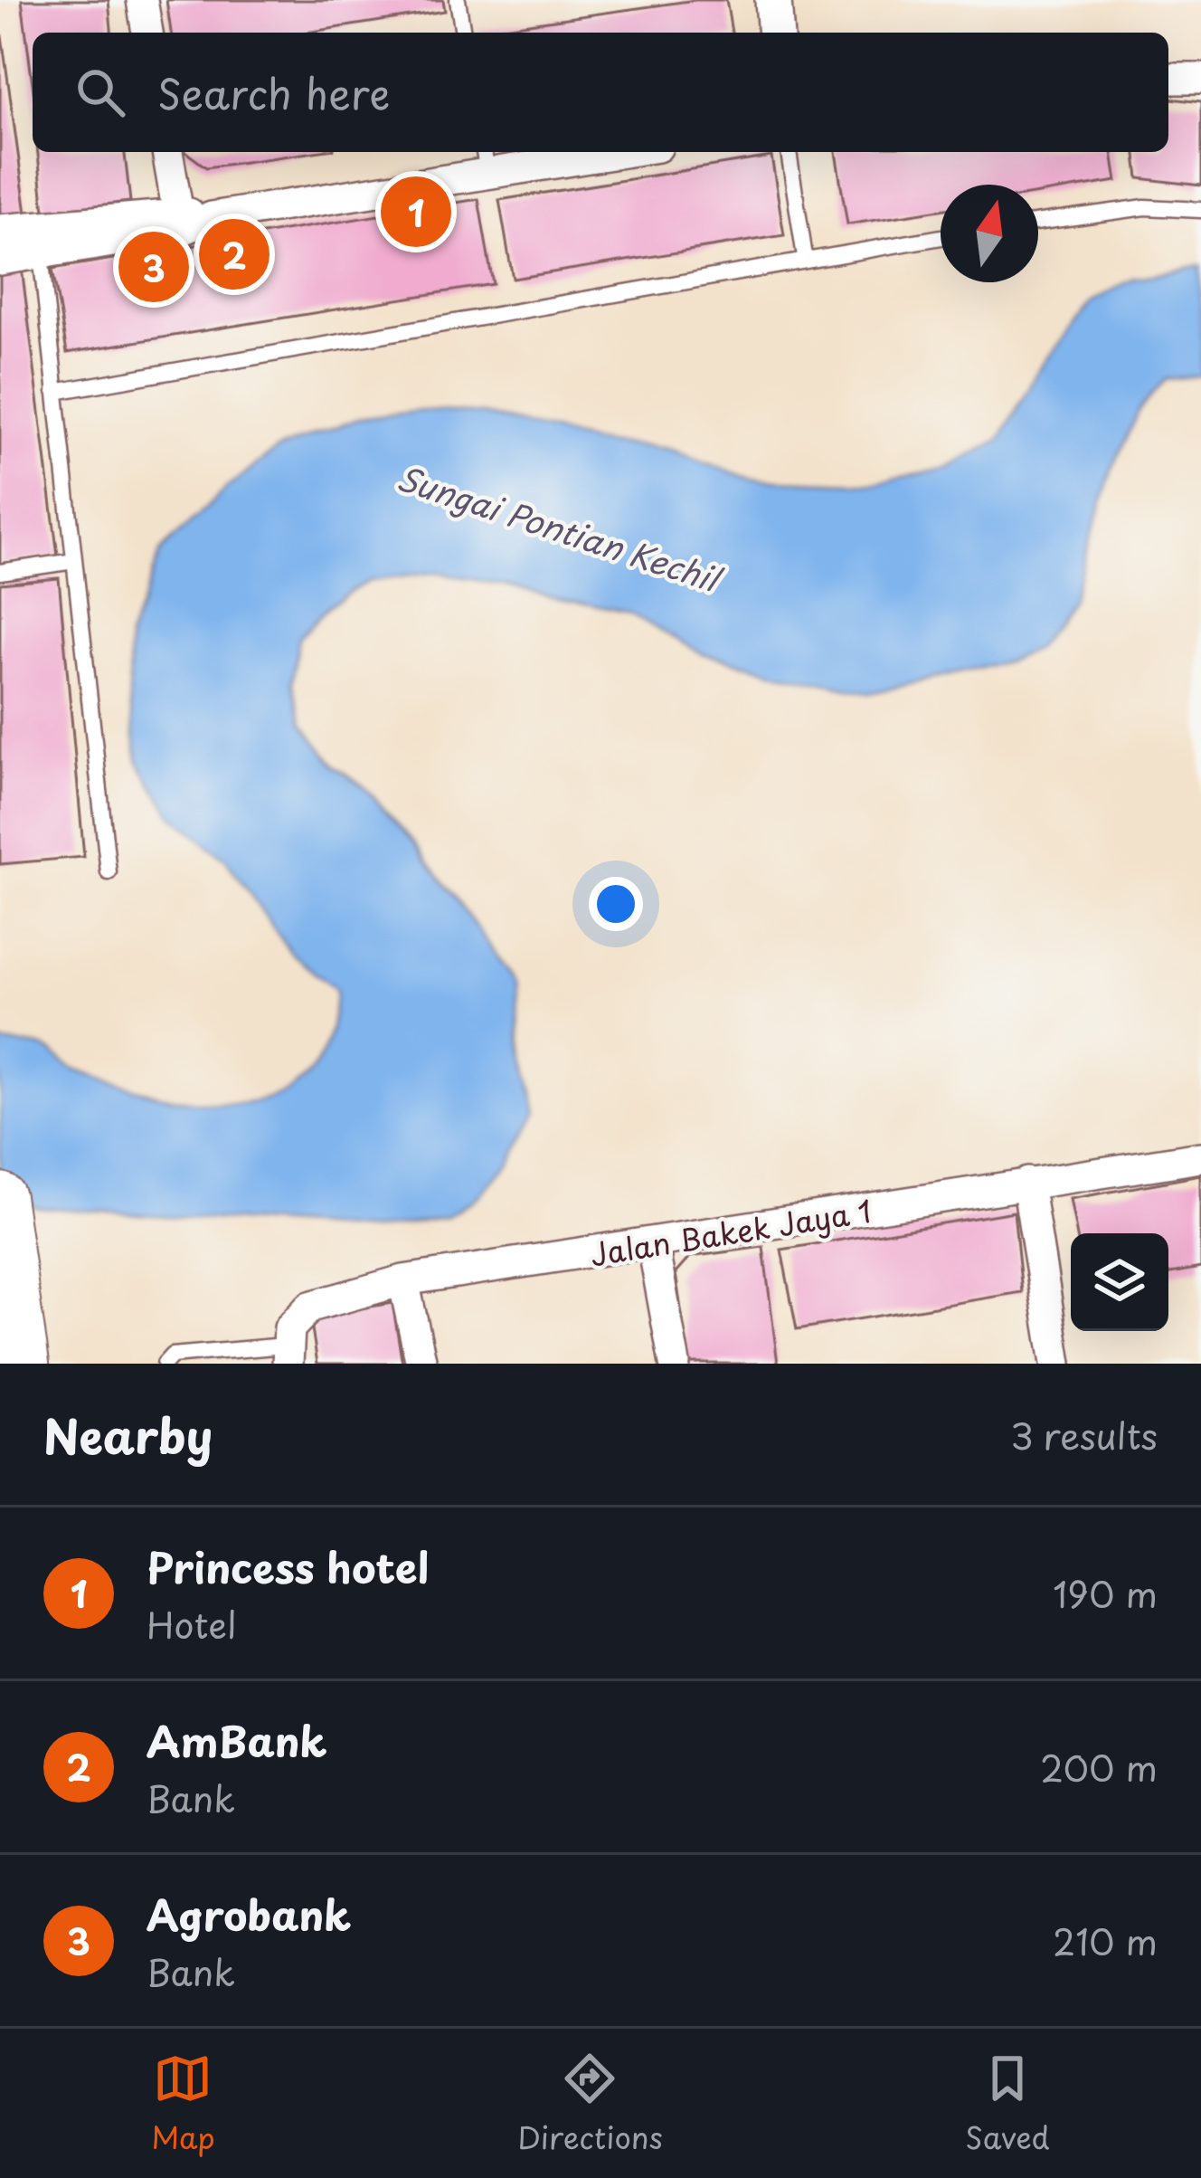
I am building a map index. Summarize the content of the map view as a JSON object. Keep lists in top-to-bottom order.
{
  "streets": {
    "street": ["Jalan Bakek Jaya 1"]
  },
  "water": ["Sungai Pontian Kechil"],
  "north": "top",
  "page": {
    "search": "Search here",
    "pins": ["1", "2", "3"],
    "heading": ["Nearby", "3 results"],
    "list": [
      {
        "mark": "1",
        "name": "Princess hotel",
        "note": "Hotel",
        "value": "190 m"
      },
      {
        "mark": "2",
        "name": "AmBank",
        "note": "Bank",
        "value": "200 m"
      },
      {
        "mark": "3",
        "name": "Agrobank",
        "note": "Bank",
        "value": "210 m"
      }
    ],
    "nav": ["Map", "Directions", "Saved"]
  }
}
